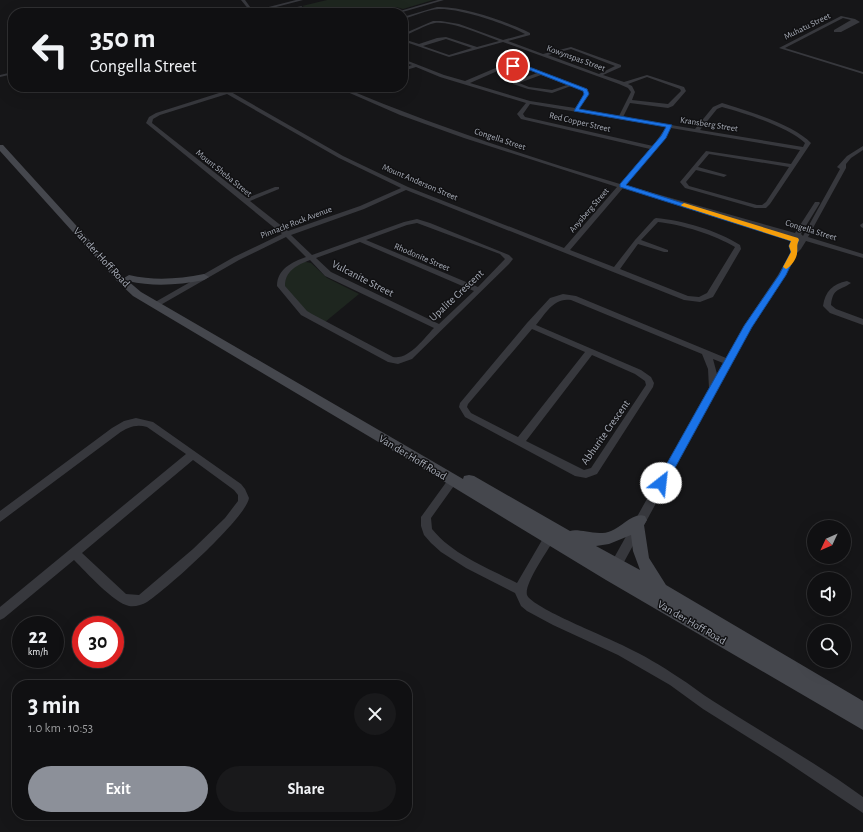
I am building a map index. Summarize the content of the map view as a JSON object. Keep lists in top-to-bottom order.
{
  "streets": {
    "main road": ["Van der Hoff Road"],
    "street": [
      "Muhatu Street",
      "Kowynspas Street",
      "Red Copper Street",
      "Kransberg Street",
      "Congella Street",
      "Mount Sheba Street",
      "Mount Anderson Street",
      "Anysberg Street",
      "Pinnacle Rock Avenue",
      "Rhodonite Street",
      "Vulcanite Street",
      "Upalite Crescent",
      "Abhurite Crescent"
    ]
  },
  "crossings": [
    ["Red Copper Street", "Kransberg Street"],
    ["Red Copper Street", "Anysberg Street"],
    ["Kransberg Street", "Anysberg Street"],
    ["Congella Street", "Anysberg Street"],
    ["Mount Sheba Street", "Mount Anderson Street"],
    ["Mount Sheba Street", "Pinnacle Rock Avenue"],
    ["Mount Sheba Street", "Vulcanite Street"],
    ["Mount Anderson Street", "Anysberg Street"],
    ["Mount Anderson Street", "Pinnacle Rock Avenue"],
    ["Pinnacle Rock Avenue", "Van der Hoff Road"],
    ["Pinnacle Rock Avenue", "Vulcanite Street"],
    ["Rhodonite Street", "Upalite Crescent"],
    ["Vulcanite Street", "Upalite Crescent"]
  ],
  "north": "bottom left",
  "page": {
    "turn": ["350 m", "Congella Street"],
    "speed": "22 km/h",
    "limit": "30",
    "heading": ["3 min", "1.0 km · 10:53"],
    "buttons": ["Exit", "Share"]
  }
}
